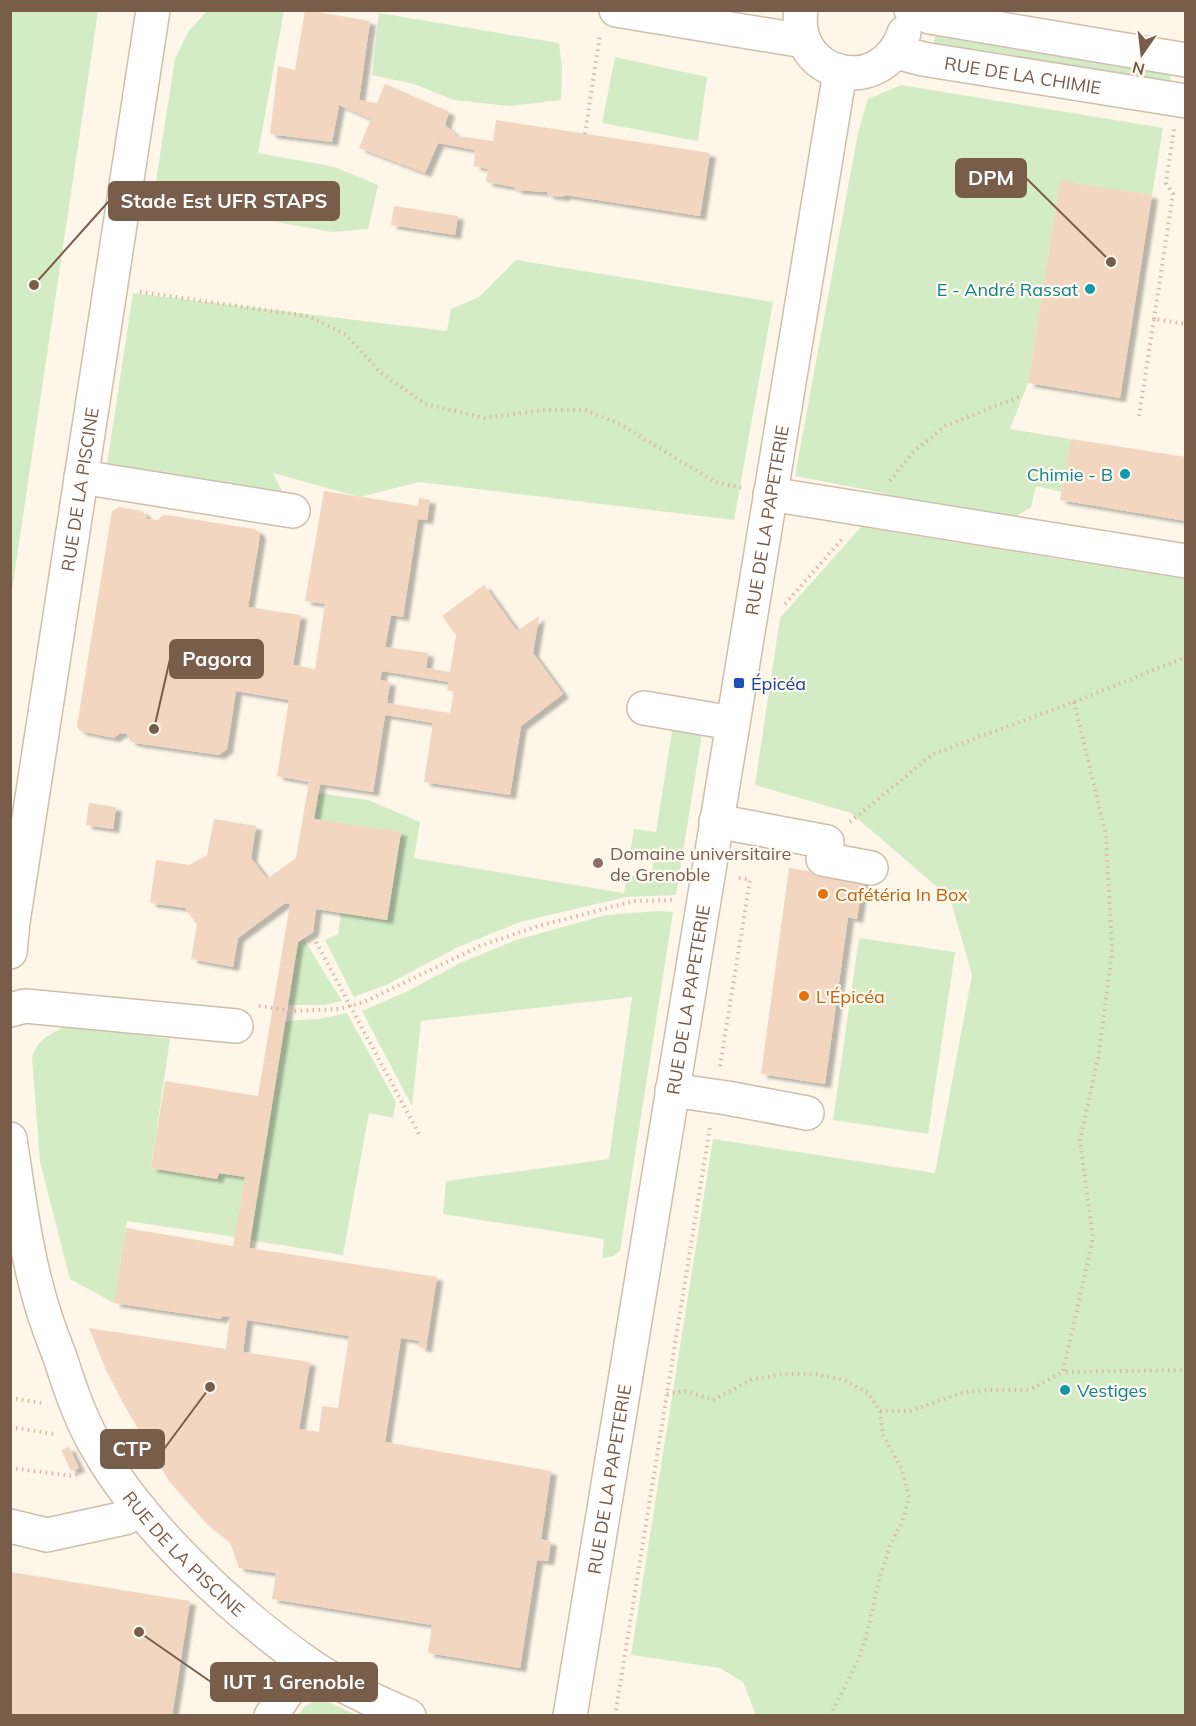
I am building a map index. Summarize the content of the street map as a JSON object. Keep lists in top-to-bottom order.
{
  "streets": {
    "street": ["RUE DE LA CHIMIE", "RUE DE LA PISCINE", "RUE DE LA PAPETERIE"]
  },
  "places": {
    "other": [
      "DPM",
      "Stade Est UFR STAPS",
      "E - André Rassat",
      "Chimie - B",
      "Pagora",
      "Domaine universitaire de Grenoble",
      "Cafétéria In Box",
      "L'Épicéa",
      "CTP",
      "Vestiges",
      "IUT 1 Grenoble"
    ],
    "transit": ["Épicéa"]
  },
  "north": "bottom"
}
